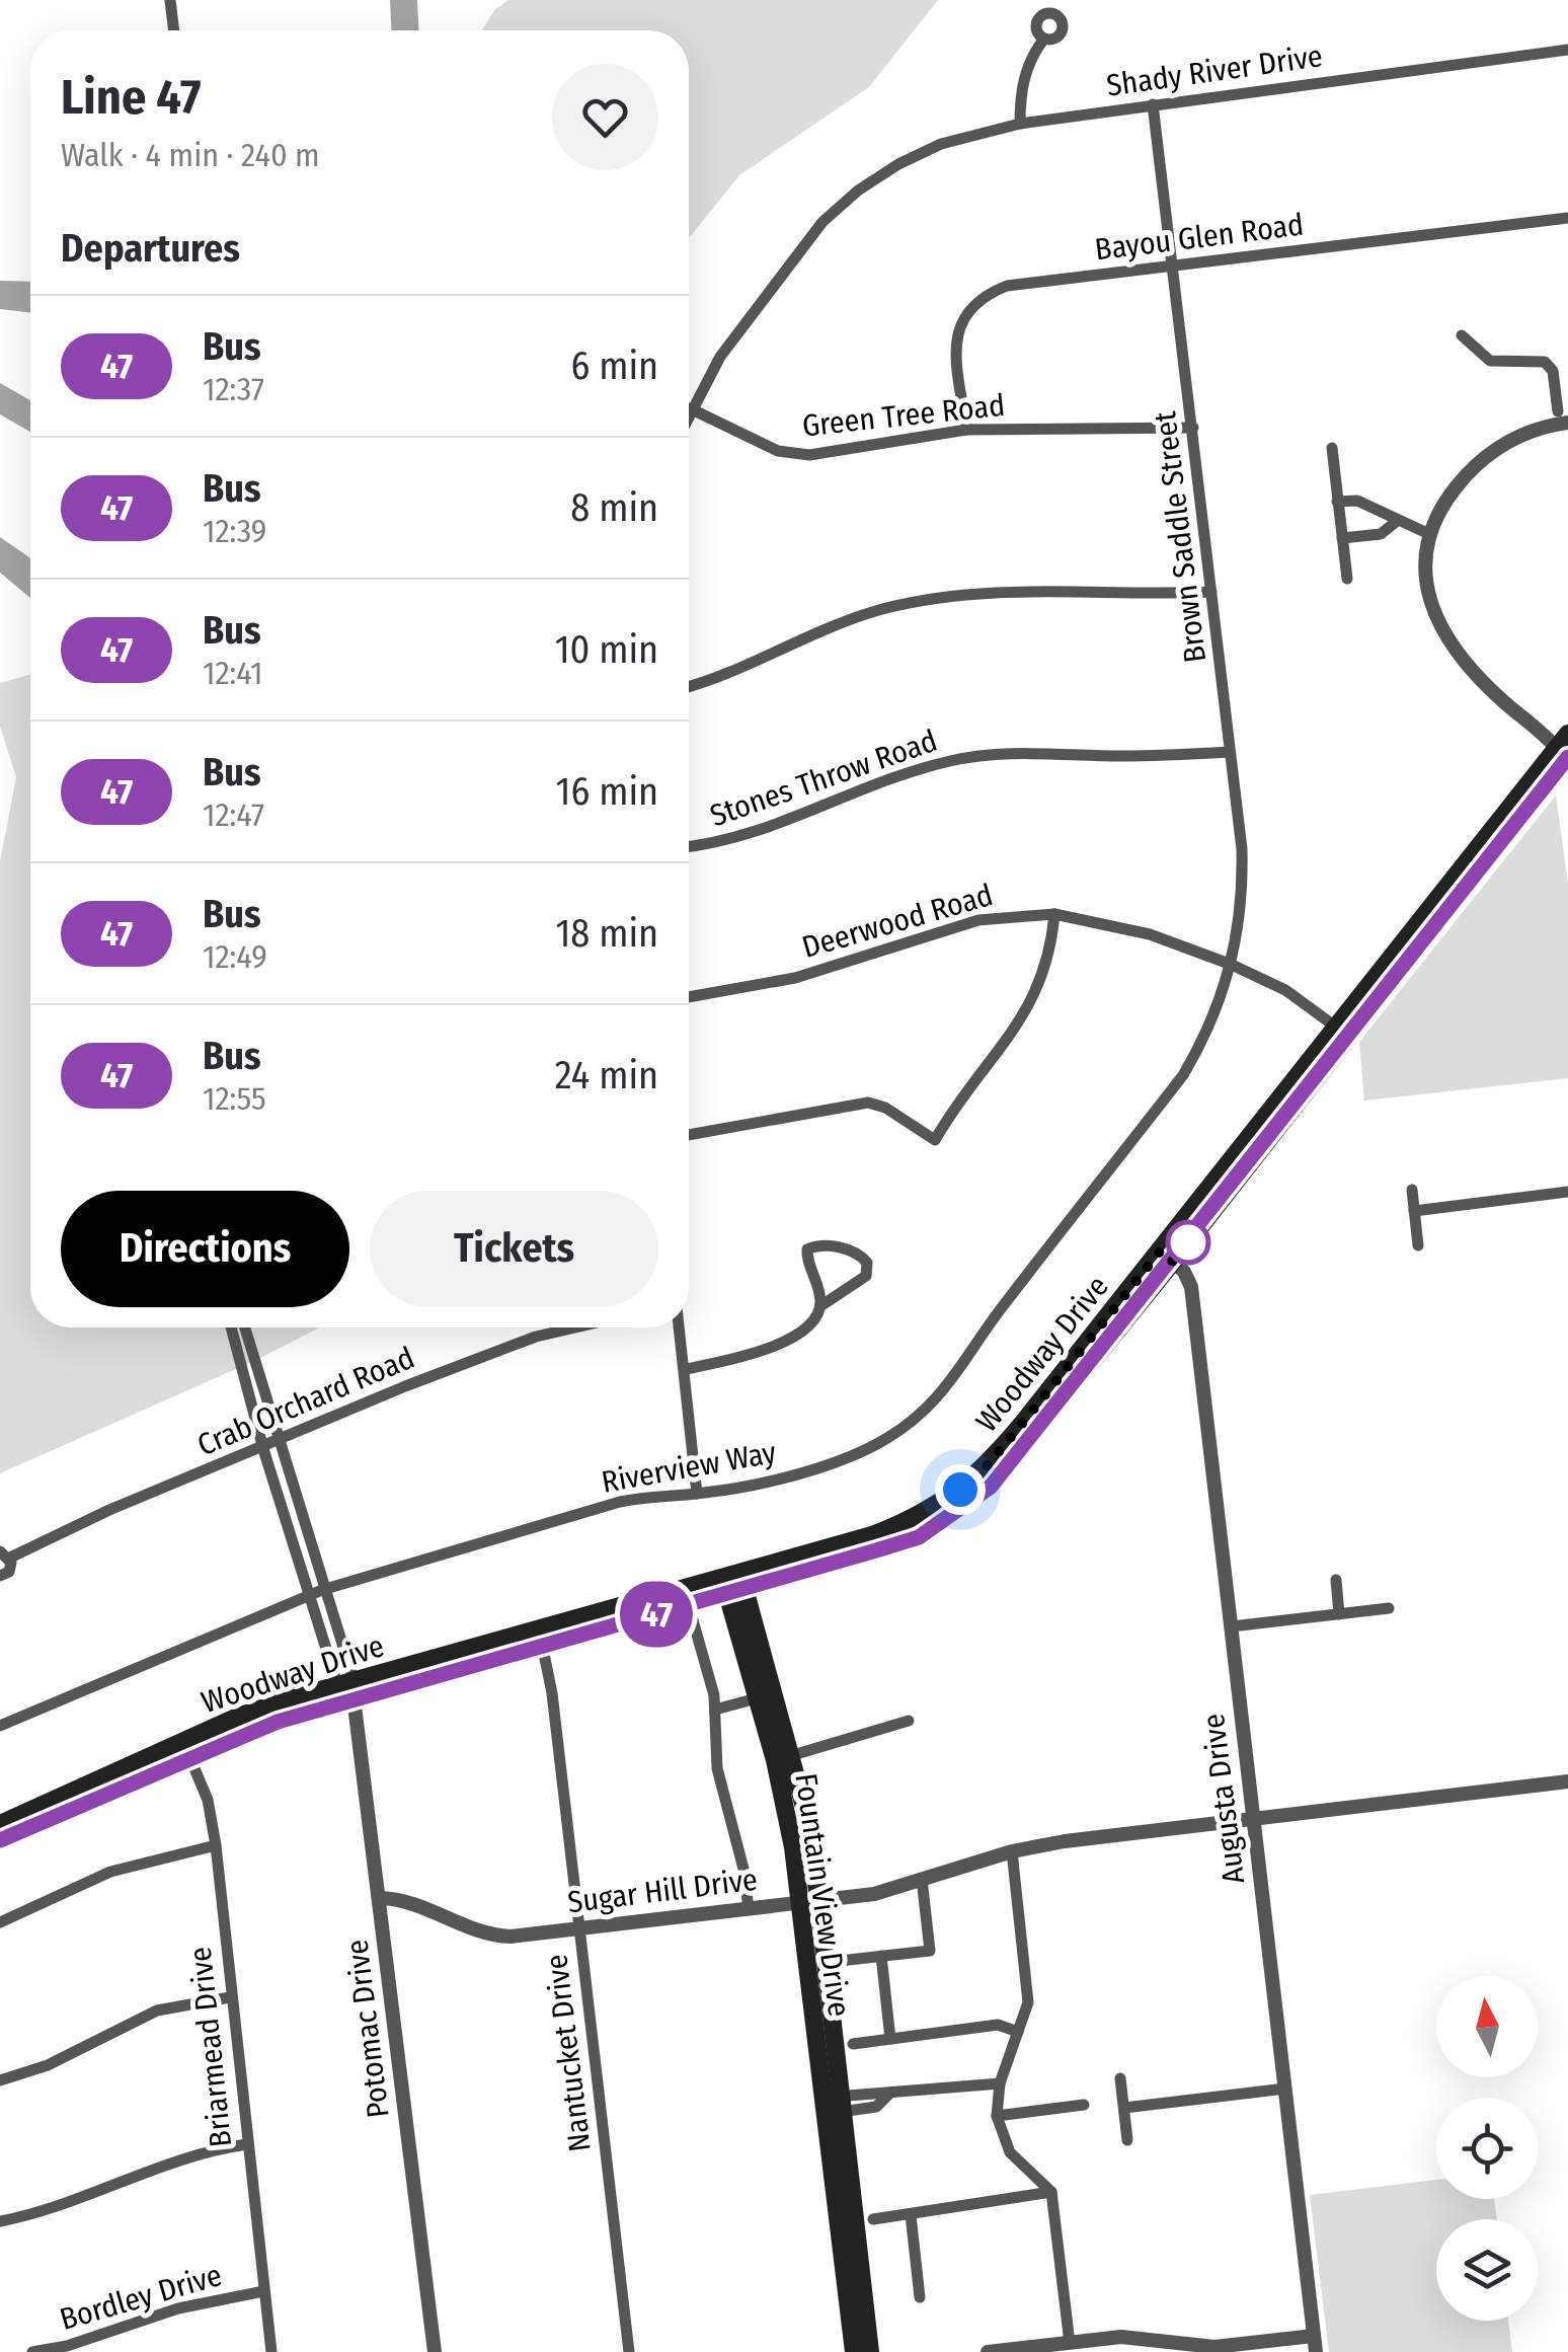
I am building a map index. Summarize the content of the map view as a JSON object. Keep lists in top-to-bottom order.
{
  "streets": {
    "main road": ["Woodway Drive", "Fountain View Drive"],
    "street": [
      "Shady River Drive",
      "Bayou Glen Road",
      "Green Tree Road",
      "Brown Saddle Street",
      "Stones Throw Road",
      "Deerwood Road",
      "Crab Orchard Road",
      "Riverview Way",
      "Augusta Drive",
      "Sugar Hill Drive",
      "Potomac Drive",
      "Briarmead Drive",
      "Nantucket Drive",
      "Bordley Drive"
    ]
  },
  "crossings": [
    ["Shady River Drive", "Green Tree Road"],
    ["Shady River Drive", "Brown Saddle Street"],
    ["Bayou Glen Road", "Green Tree Road"],
    ["Bayou Glen Road", "Brown Saddle Street"],
    ["Green Tree Road", "Brown Saddle Street"],
    ["Brown Saddle Street", "Stones Throw Road"],
    ["Brown Saddle Street", "Deerwood Road"],
    ["Brown Saddle Street", "Riverview Way"],
    ["Deerwood Road", "Woodway Drive"],
    ["Deerwood Road", "Riverview Way"],
    ["Woodway Drive", "Augusta Drive"],
    ["Woodway Drive", "Fountain View Drive"],
    ["Woodway Drive", "Potomac Drive"],
    ["Woodway Drive", "Briarmead Drive"],
    ["Woodway Drive", "Nantucket Drive"],
    ["Crab Orchard Road", "Potomac Drive"],
    ["Riverview Way", "Potomac Drive"],
    ["Augusta Drive", "Sugar Hill Drive"],
    ["Sugar Hill Drive", "Fountain View Drive"],
    ["Sugar Hill Drive", "Potomac Drive"],
    ["Sugar Hill Drive", "Nantucket Drive"],
    ["Briarmead Drive", "Bordley Drive"]
  ],
  "lines": ["bus line 47"],
  "north": "top",
  "page": {
    "on_map": "47",
    "heading": [
      ["Line 47", "Walk · 4 min · 240 m"],
      "Departures"
    ],
    "list": [
      {
        "mark": "47",
        "name": "Bus",
        "note": "12:37",
        "value": "6 min"
      },
      {
        "mark": "47",
        "name": "Bus",
        "note": "12:39",
        "value": "8 min"
      },
      {
        "mark": "47",
        "name": "Bus",
        "note": "12:41",
        "value": "10 min"
      },
      {
        "mark": "47",
        "name": "Bus",
        "note": "12:47",
        "value": "16 min"
      },
      {
        "mark": "47",
        "name": "Bus",
        "note": "12:49",
        "value": "18 min"
      },
      {
        "mark": "47",
        "name": "Bus",
        "note": "12:55",
        "value": "24 min"
      }
    ],
    "buttons": ["Directions", "Tickets"]
  }
}
